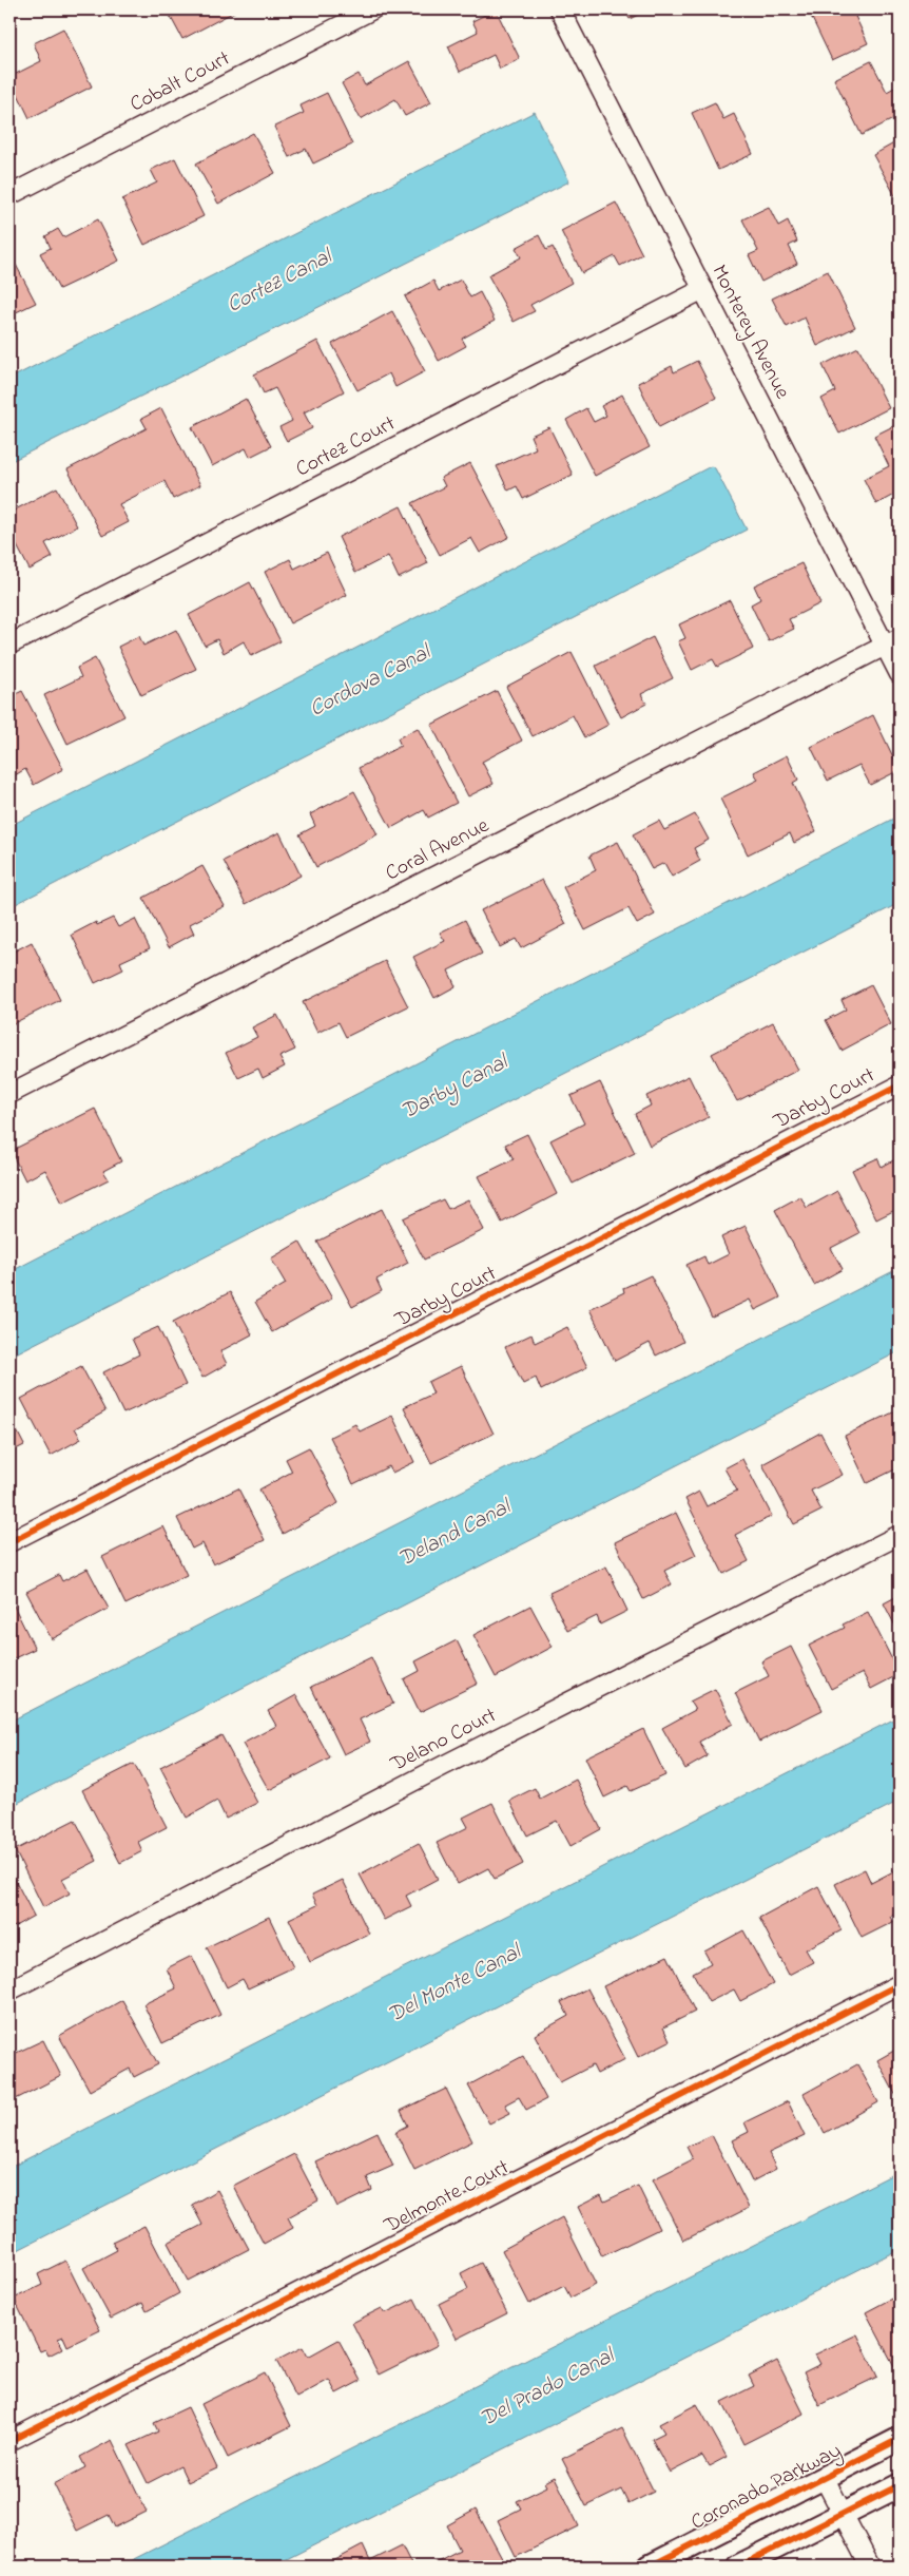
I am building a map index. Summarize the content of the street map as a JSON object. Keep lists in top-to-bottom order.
{
  "streets": {
    "street": [
      "Cobalt Court",
      "Monterey Avenue",
      "Cortez Court",
      "Coral Avenue",
      "Darby Court",
      "Delano Court",
      "Delmonte Court",
      "Coronado Parkway"
    ]
  },
  "crossings": [
    ["Monterey Avenue", "Cortez Court"],
    ["Monterey Avenue", "Coral Avenue"]
  ],
  "water": [
    "Cortez Canal",
    "Cordova Canal",
    "Darby Canal",
    "Deland Canal",
    "Del Monte Canal",
    "Del Prado Canal"
  ]
}
